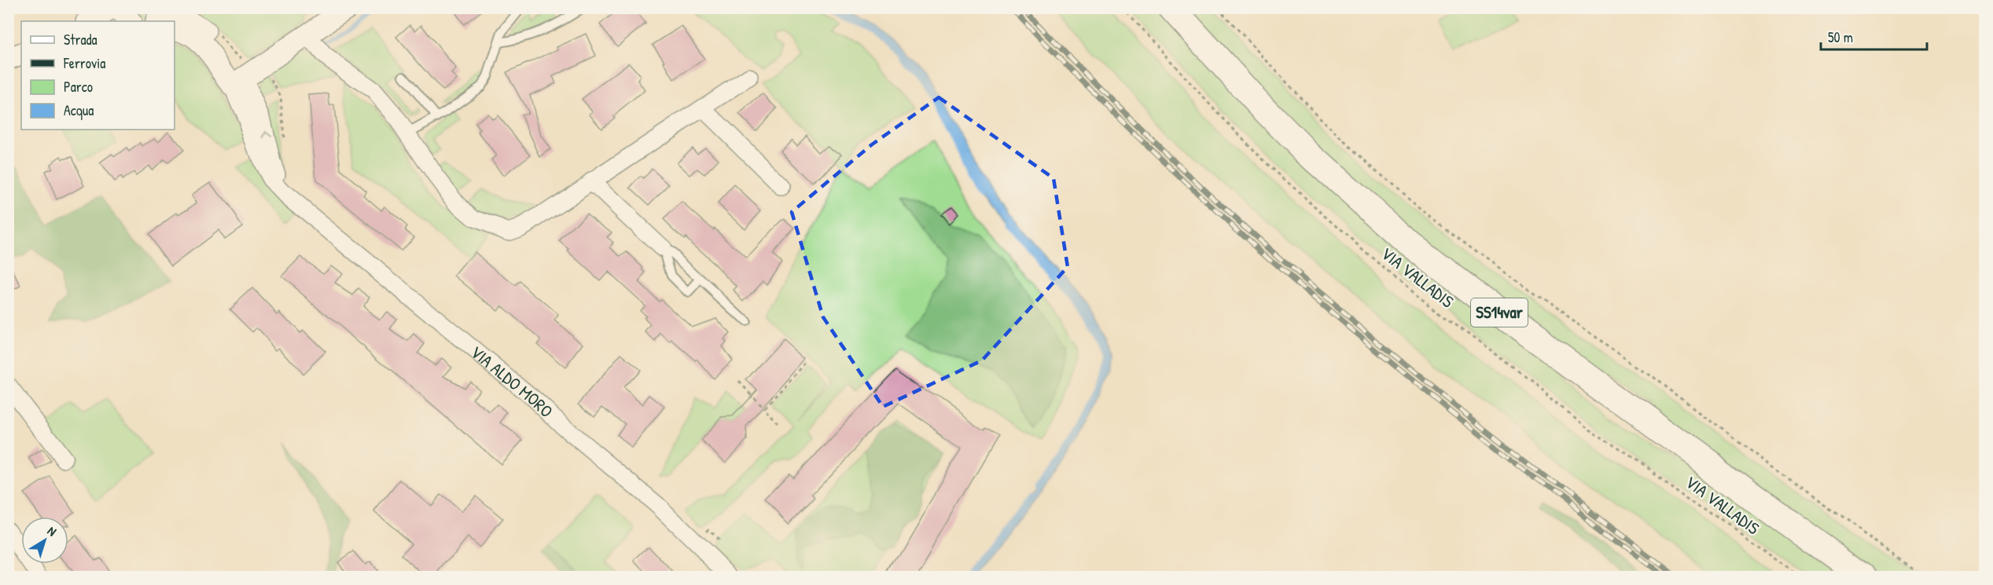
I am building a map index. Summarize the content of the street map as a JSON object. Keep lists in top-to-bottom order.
{
  "streets": {
    "highway": ["SS14var"],
    "street": ["VIA ALDO MORO"],
    "path": ["VIA VALLADIS"]
  },
  "legend": [
    "Strada",
    "Ferrovia",
    "Parco",
    "Acqua"
  ],
  "scale_bar": "50 m",
  "north": "top right"
}
